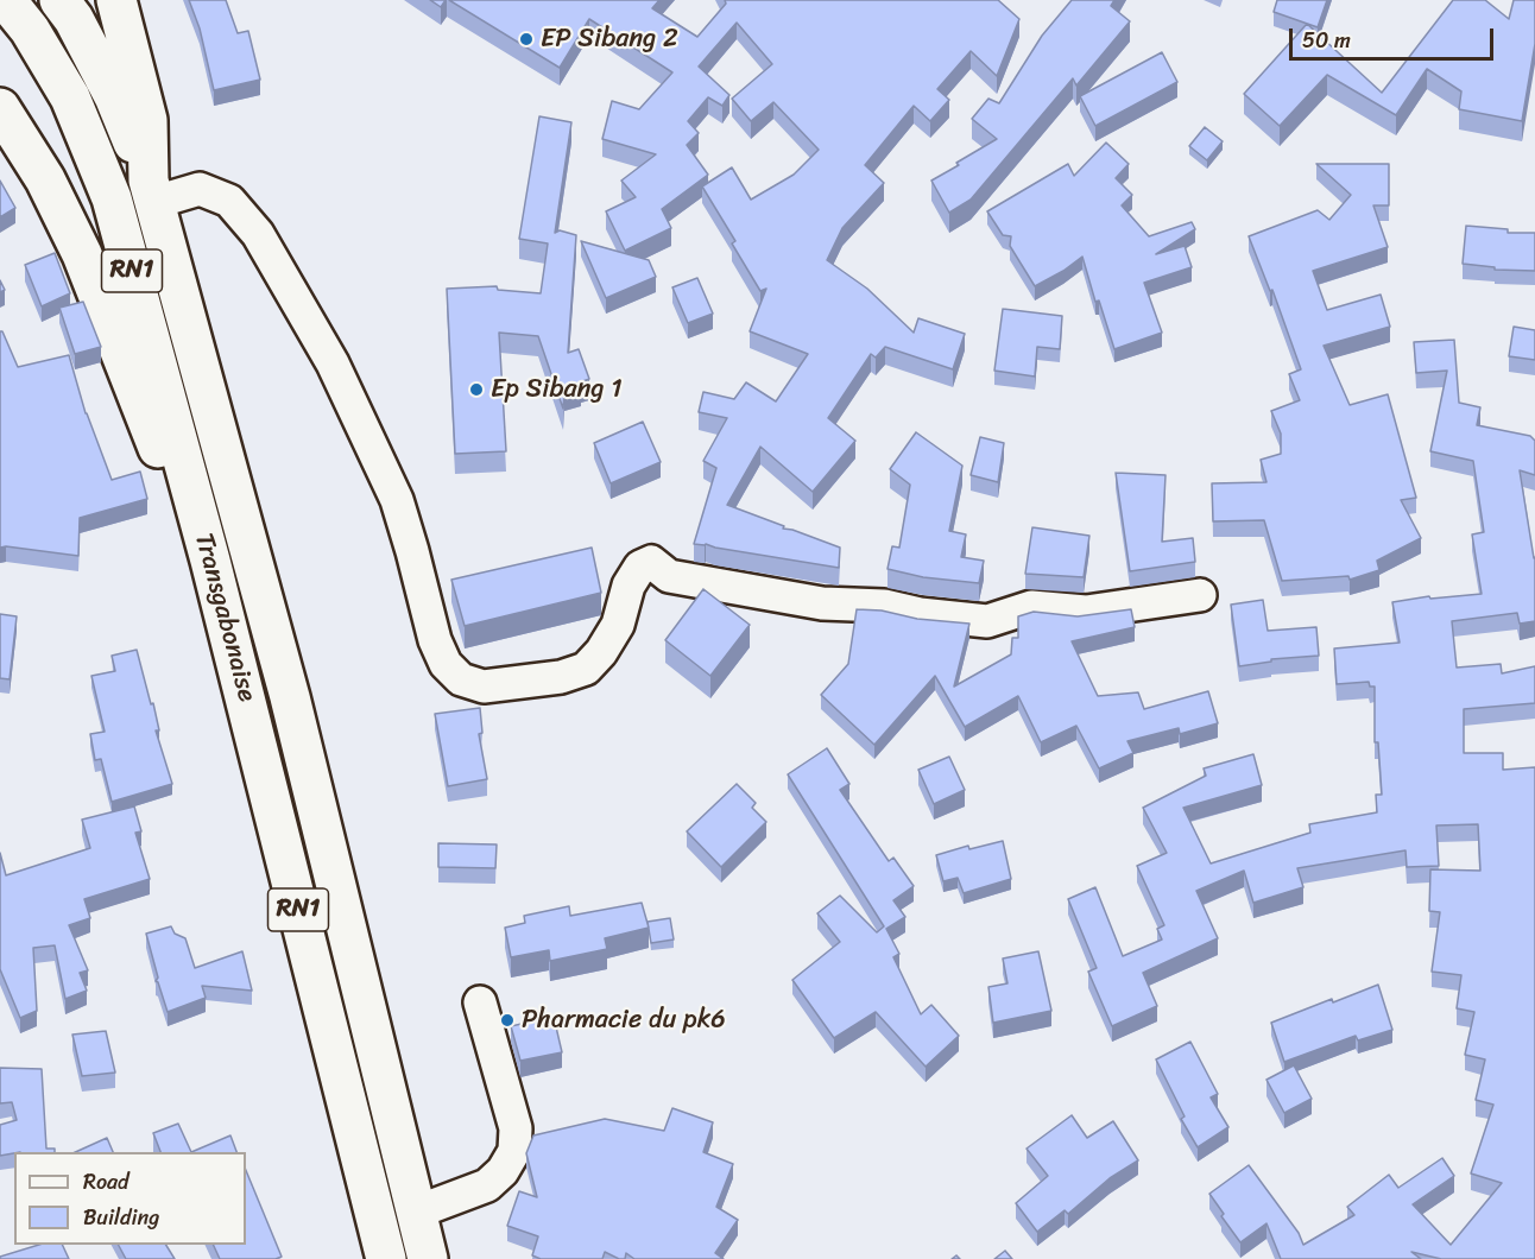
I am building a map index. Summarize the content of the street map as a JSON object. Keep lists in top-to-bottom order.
{
  "streets": {
    "highway": ["RN1", "Transgabonaise"]
  },
  "places": ["EP Sibang 2", "Ep Sibang 1", "Pharmacie du pk6"],
  "legend": ["Road", "Building"],
  "scale_bar": "50 m"
}
